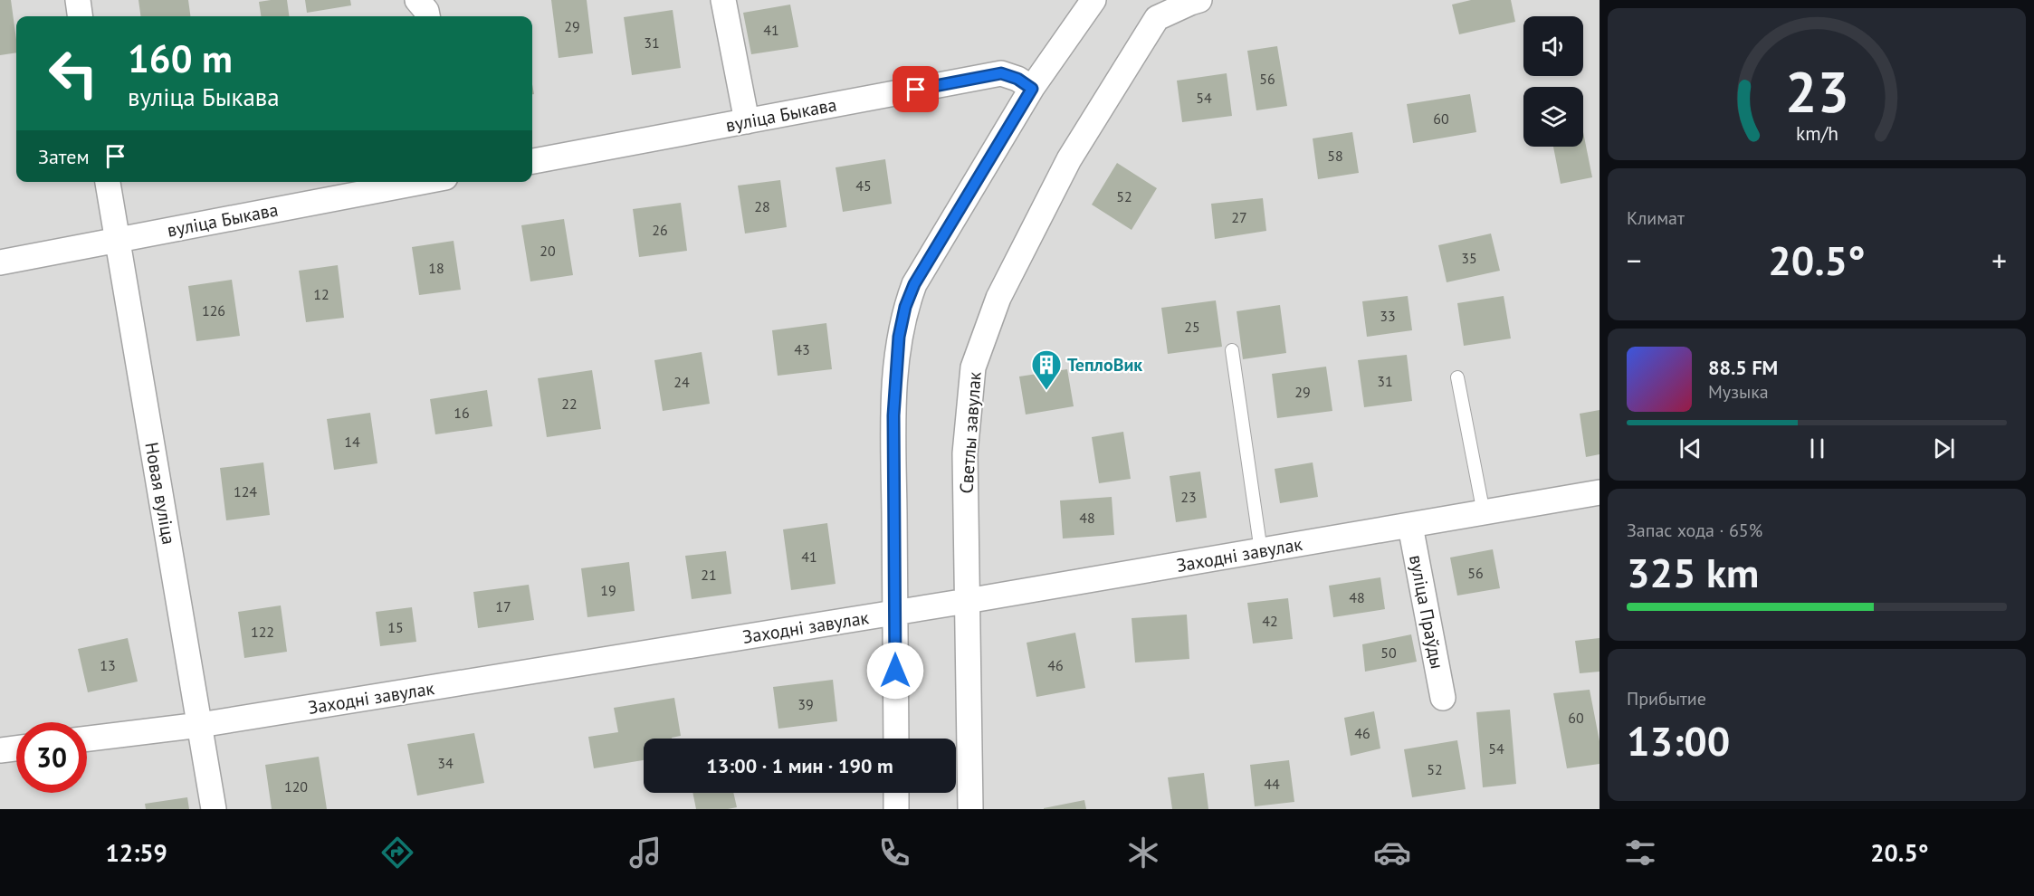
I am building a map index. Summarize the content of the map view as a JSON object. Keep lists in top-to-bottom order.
{
  "streets": {
    "street": [
      "вуліца Быкава",
      "Светлы завулак",
      "Новая вуліца",
      "Заходні завулак",
      "вуліца Праўды"
    ]
  },
  "crossings": [
    ["вуліца Быкава", "Новая вуліца"],
    ["Светлы завулак", "Заходні завулак"],
    ["Новая вуліца", "Заходні завулак"],
    ["Заходні завулак", "вуліца Праўды"]
  ],
  "places": {
    "building": ["ТеплоВик"]
  },
  "house_numbers": [
    "29",
    "41",
    "31",
    "56",
    "54",
    "60",
    "58",
    "45",
    "52",
    "28",
    "27",
    "26",
    "20",
    "35",
    "18",
    "12",
    "126",
    "33",
    "25",
    "43",
    "31",
    "24",
    "29",
    "22",
    "16",
    "14",
    "124",
    "23",
    "48",
    "41",
    "56",
    "21",
    "19",
    "48",
    "17",
    "42",
    "15",
    "122",
    "50",
    "13",
    "46",
    "39",
    "60",
    "46",
    "54",
    "34",
    "52",
    "44",
    "120"
  ],
  "page": {
    "turn": ["160 m", "вуліца Быкава"],
    "then": "Затем",
    "tile": [
      "Климат",
      ["Запас хода · 65%", "325 km"],
      ["Прибытие", "13:00"]
    ],
    "heat": ["−", "20.5°", "+"],
    "song": ["88.5 FM", "Музыка"],
    "limit": "30",
    "trip": "13:00 · 1 мин · 190 m",
    "tabs": ["12:59", "20.5°"],
    "gauge": ["23", "km/h"]
  }
}
